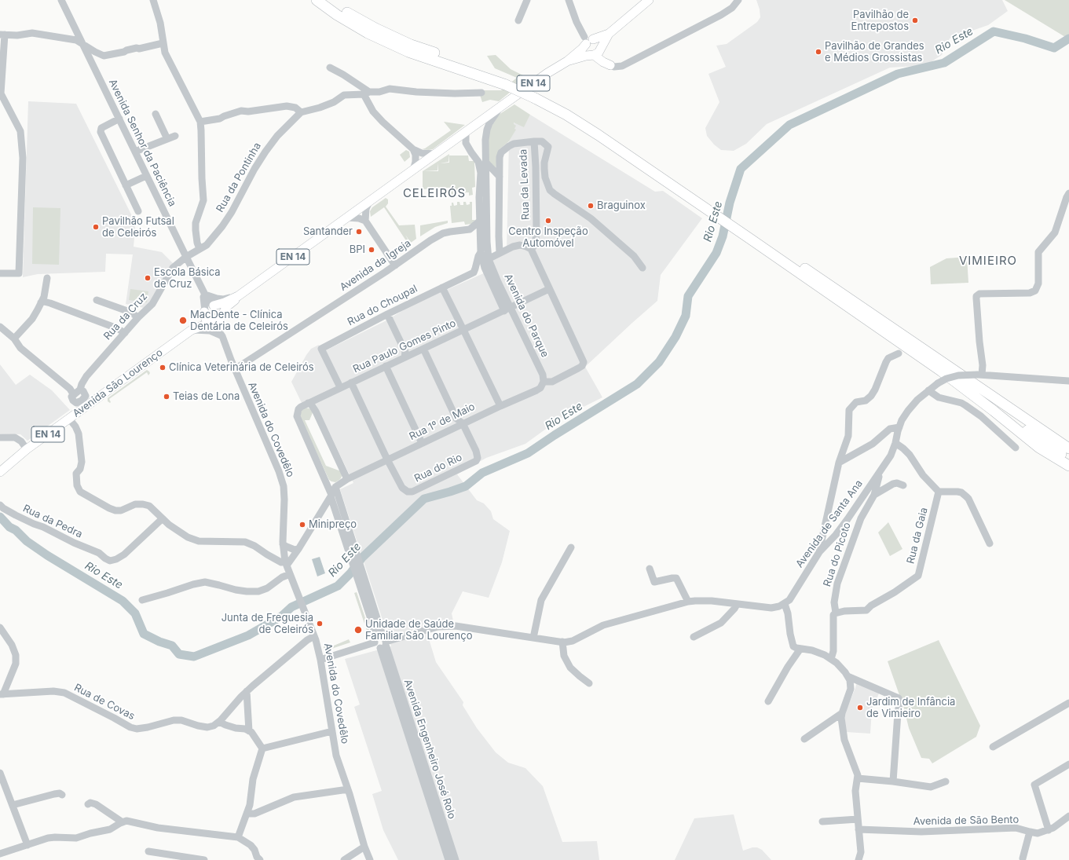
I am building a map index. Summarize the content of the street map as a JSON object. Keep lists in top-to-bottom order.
{
  "streets": {
    "main road": ["EN 14", "Avenida São Lourenço"],
    "street": [
      "Avenida Senhor da Paciência",
      "Rua da Pontinha",
      "Rua da Levada",
      "Avenida da Igreja",
      "Rua do Choupal",
      "Avenida do Parque",
      "Rua da Cruz",
      "Rua Paulo Gomes Pinto",
      "Rua 1º de Maio",
      "Avenida do Covedêlo",
      "Rua do Rio",
      "Rua da Pedra",
      "Avenida de Santa Ana",
      "Rua da Gaia",
      "Rua do Picoto",
      "Rua de Covas",
      "Avenida Engenheiro José Rolo",
      "Avenida de São Bento"
    ]
  },
  "crossings": [
    ["EN 14", "Avenida do Parque"],
    ["EN 14", "Avenida São Lourenço"],
    ["EN 14", "Avenida do Covedêlo"],
    ["Avenida Senhor da Paciência", "Rua da Pontinha"],
    ["Avenida Senhor da Paciência", "Rua da Cruz"],
    ["Rua da Pontinha", "Rua da Cruz"],
    ["Avenida da Igreja", "Avenida do Covedêlo"],
    ["Rua do Choupal", "Avenida do Parque"],
    ["Rua do Choupal", "Rua Paulo Gomes Pinto"],
    ["Avenida do Parque", "Rua Paulo Gomes Pinto"],
    ["Avenida do Parque", "Rua 1º de Maio"],
    ["Rua da Cruz", "Avenida São Lourenço"],
    ["Rua 1º de Maio", "Rua do Rio"],
    ["Avenida do Covedêlo", "Rua de Covas"],
    ["Avenida de Santa Ana", "Rua do Picoto"],
    ["Rua da Gaia", "Rua do Picoto"]
  ],
  "districts": ["CELEIRÓS", "VIMIEIRO"],
  "water": ["Rio Este"],
  "places": [
    "Pavilhão de Entrepostos",
    "Pavilhão de Grandes e Médios Grossistas",
    "Braguinox",
    "Centro Inspeção Automóvel",
    "Pavilhão Futsal de Celeirós",
    "Santander",
    "BPI",
    "Escola Básica de Cruz",
    "MacDente - Clínica Dentária de Celeirós",
    "Clínica Veterinária de Celeirós",
    "Teias de Lona",
    "Minipreço",
    "Junta de Freguesia de Celeirós",
    "Unidade de Saúde Familiar São Lourenço",
    "Jardim de Infância de Vimieiro"
  ]
}
